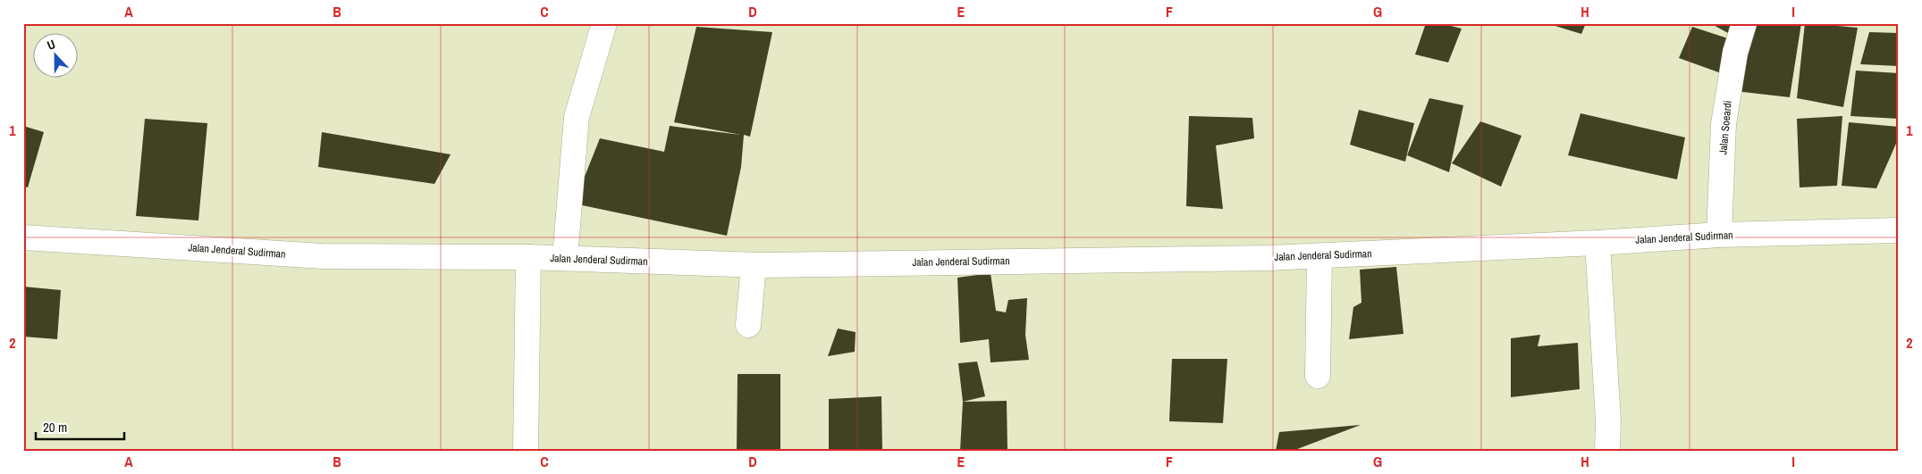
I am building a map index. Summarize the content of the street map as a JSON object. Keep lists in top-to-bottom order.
{
  "streets": {
    "main road": ["Jalan Soeardi", "Jalan Jenderal Sudirman"]
  },
  "crossings": [
    ["Jalan Soeardi", "Jalan Jenderal Sudirman"]
  ],
  "scale_bar": "20 m",
  "north": "top",
  "grid": {
    "columns": [
      "A",
      "B",
      "C",
      "D",
      "E",
      "F",
      "G",
      "H",
      "I"
    ],
    "rows": ["1", "2"]
  }
}
